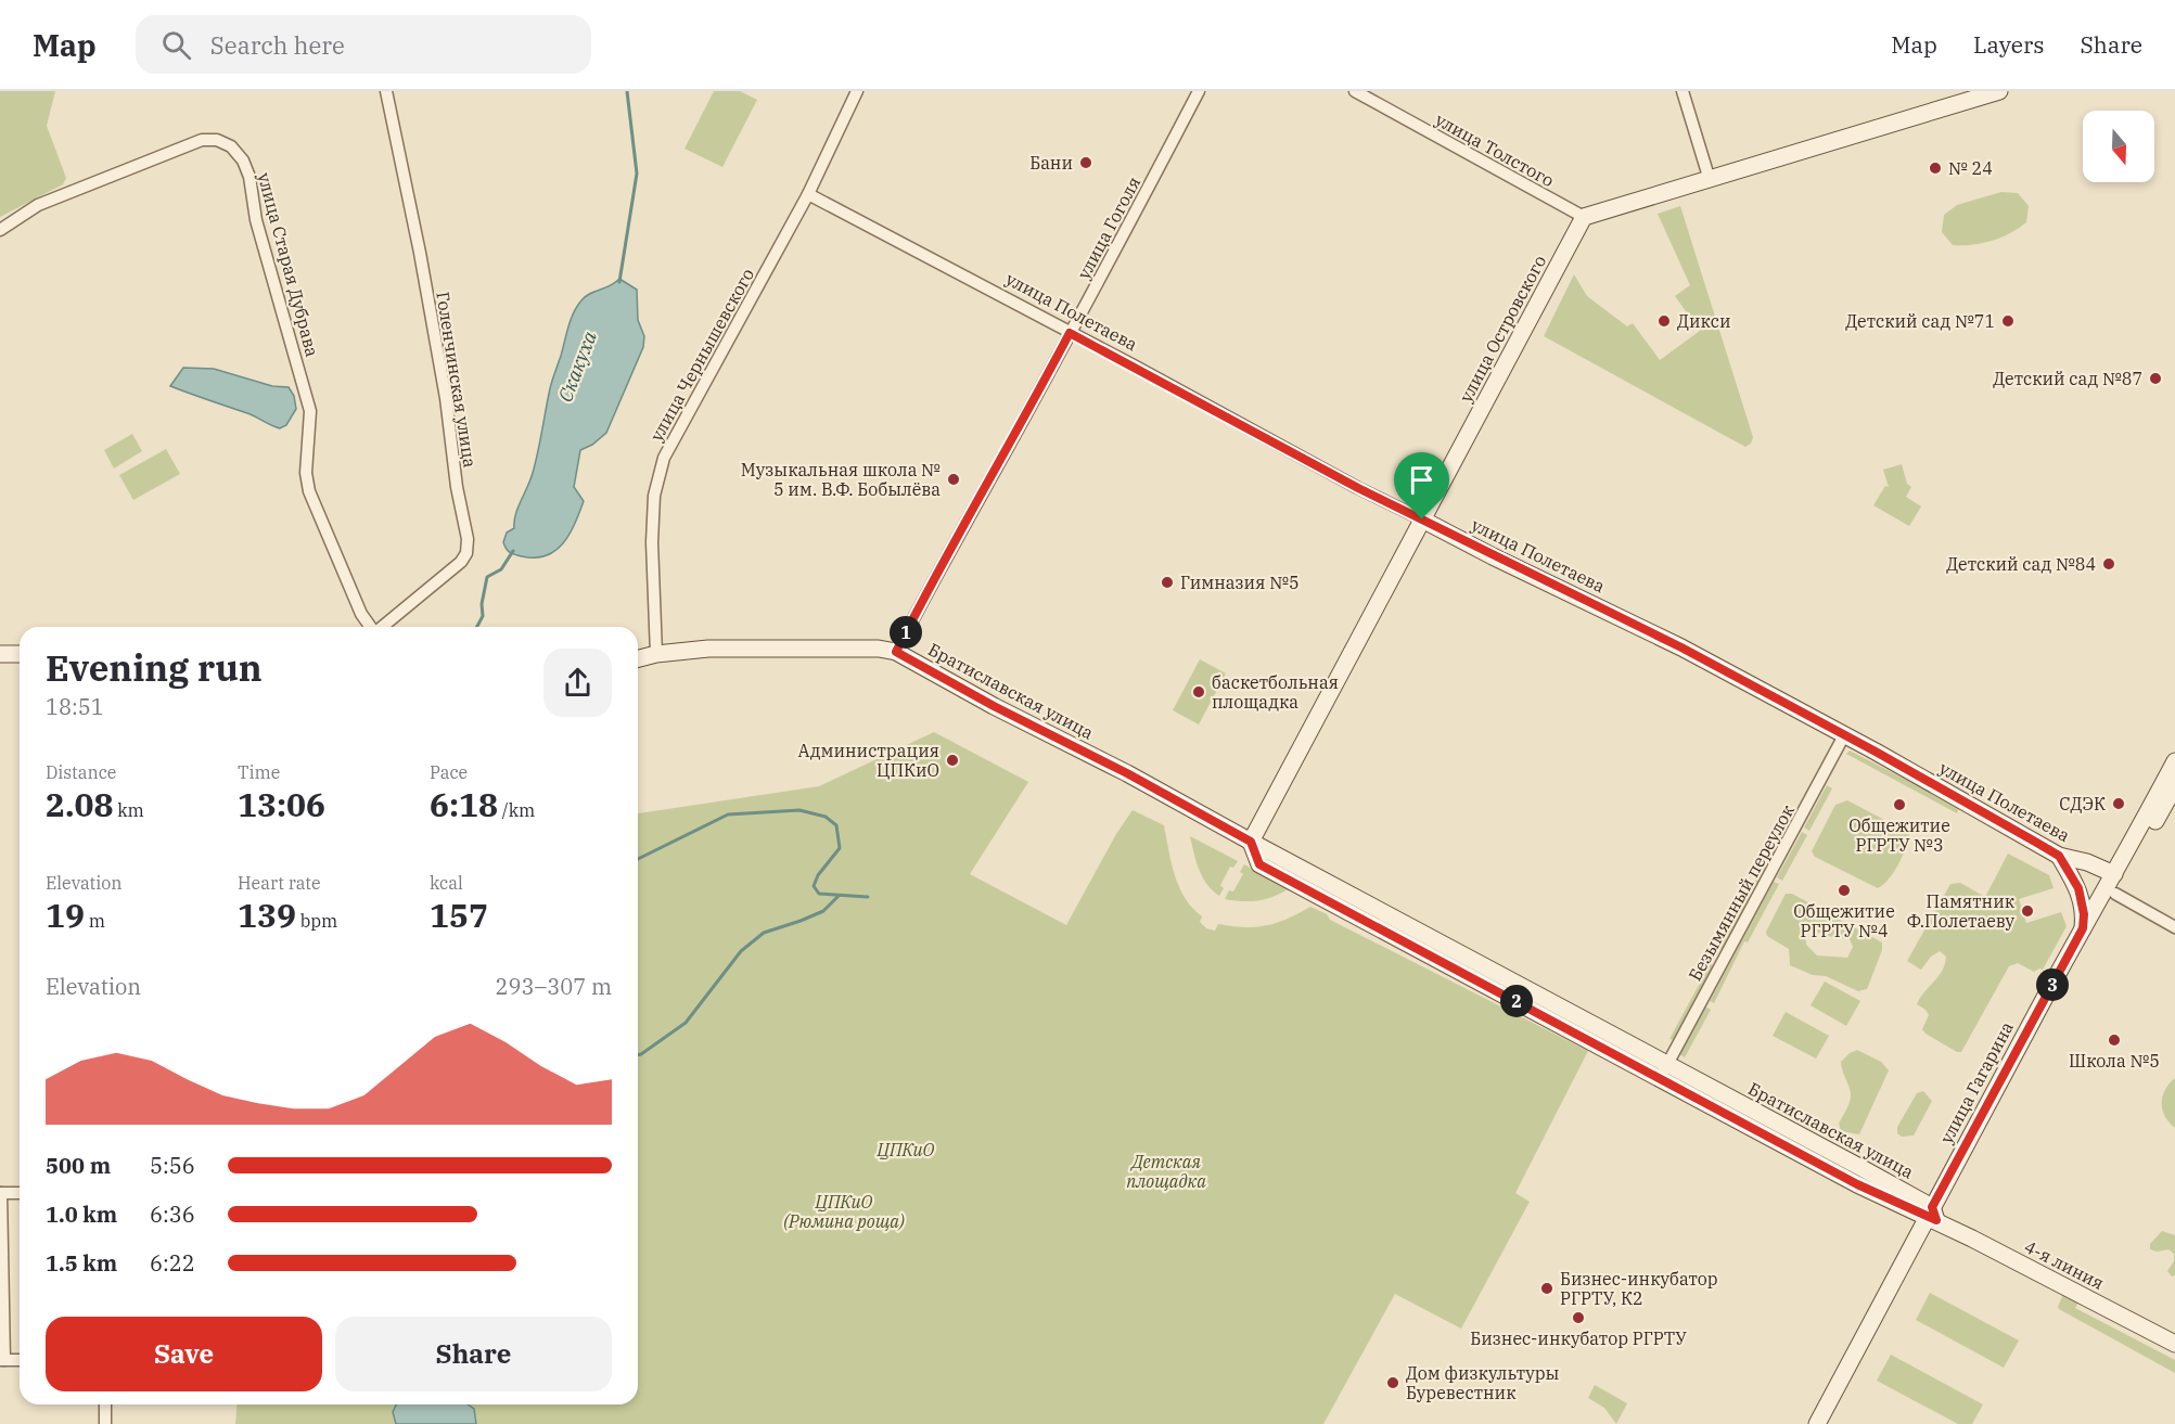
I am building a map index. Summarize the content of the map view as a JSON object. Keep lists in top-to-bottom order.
{
  "streets": {
    "street": [
      "улица Толстого",
      "улица Гоголя",
      "улица Старая Дубрава",
      "улица Полетаева",
      "улица Островского",
      "улица Чернышевского",
      "Голенчинская улица",
      "Братиславская улица",
      "Безымянный переулок",
      "улица Гагарина",
      "4-я линия"
    ]
  },
  "crossings": [
    ["улица Толстого", "улица Островского"],
    ["улица Гоголя", "улица Полетаева"],
    ["улица Гоголя", "Братиславская улица"],
    ["улица Полетаева", "улица Островского"],
    ["улица Полетаева", "улица Чернышевского"],
    ["улица Полетаева", "Безымянный переулок"],
    ["улица Полетаева", "улица Гагарина"],
    ["улица Островского", "Братиславская улица"],
    ["улица Чернышевского", "Братиславская улица"],
    ["Братиславская улица", "Безымянный переулок"],
    ["Братиславская улица", "улица Гагарина"],
    ["Братиславская улица", "4-я линия"],
    ["улица Гагарина", "4-я линия"]
  ],
  "water": ["Скакуха"],
  "parks": ["ЦПКиО", "Детская площадка", "ЦПКиО (Рюмина роща)"],
  "places": [
    "Бани",
    "№ 24",
    "Дикси",
    "Детский сад №71",
    "Детский сад №87",
    "Музыкальная школа № 5 им. В.Ф. Бобылёва",
    "Детский сад №84",
    "Гимназия №5",
    "баскетбольная площадка",
    "Администрация ЦПКиО",
    "СДЭК",
    "Общежитие РГРТУ №3",
    "Общежитие РГРТУ №4",
    "Памятник Ф.Полетаеву",
    "Школа №5",
    "Бизнес-инкубатор РГРТУ, К2",
    "Бизнес-инкубатор РГРТУ",
    "Дом физкультуры Буревестник"
  ],
  "north": "bottom",
  "page": {
    "header": "Map",
    "search": "Search here",
    "nav": ["Map", "Layers", "Share"],
    "pins": ["1", "3", "2"],
    "heading": ["Evening run", "18:51"],
    "stats": [
      ["Distance", "2.08 km"],
      ["Time", "13:06"],
      ["Pace", "6:18 /km"],
      ["Elevation", "19 m"],
      ["Heart rate", "139 bpm"],
      ["kcal", "157"]
    ],
    "chart": ["Elevation", "293–307 m"],
    "list": [
      {
        "name": "500 m",
        "note": "5:56"
      },
      {
        "name": "1.0 km",
        "note": "6:36"
      },
      {
        "name": "1.5 km",
        "note": "6:22"
      }
    ],
    "buttons": ["Save", "Share"]
  }
}
